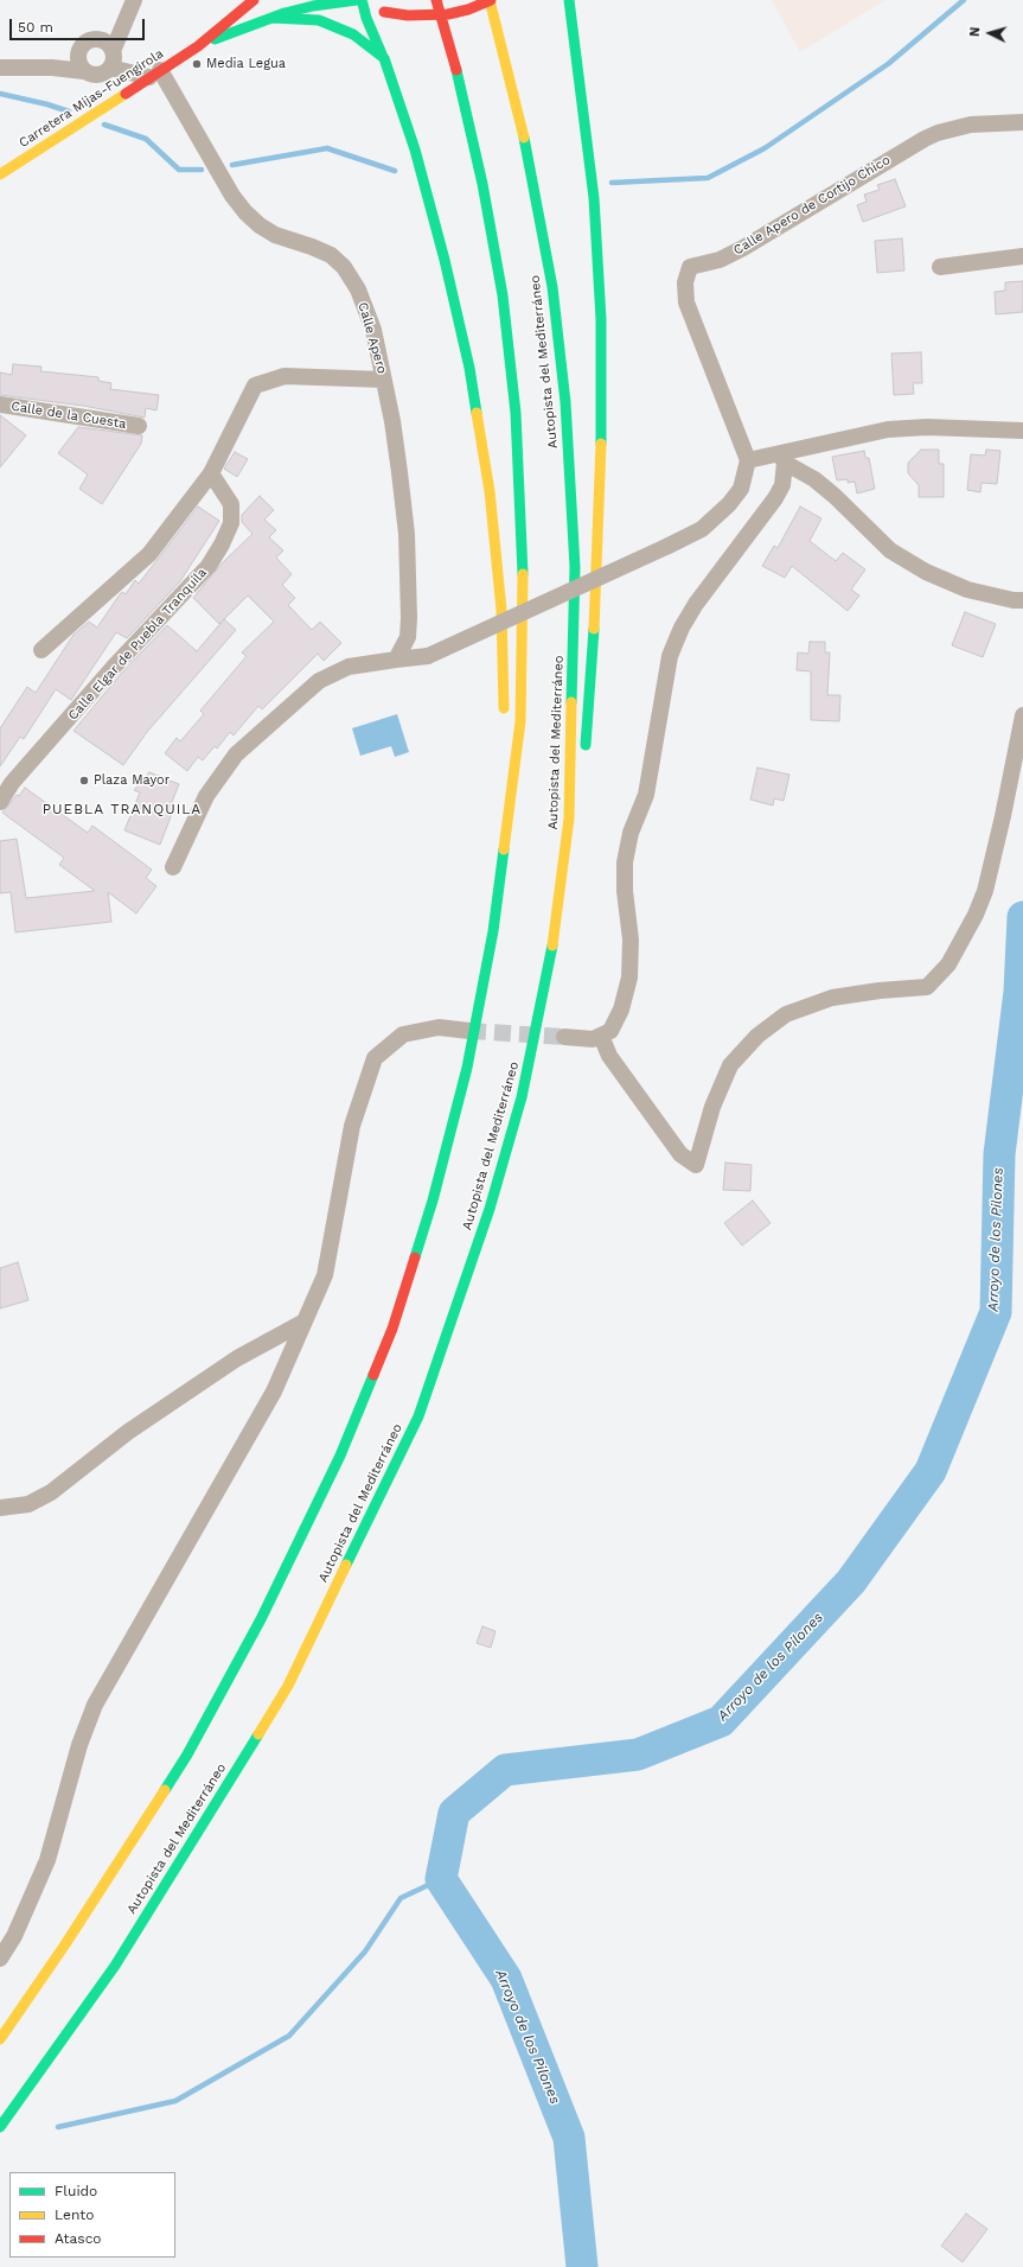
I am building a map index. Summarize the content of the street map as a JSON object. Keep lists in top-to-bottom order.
{
  "streets": {
    "main road": ["Carretera Mijas-Fuengirola", "Autopista del Mediterráneo"],
    "street": [
      "Calle Apero de Cortijo Chico",
      "Calle Apero",
      "Calle de la Cuesta",
      "Calle Elgar de Puebla Tranquila"
    ]
  },
  "crossings": [
    ["Carretera Mijas-Fuengirola", "Calle Apero"]
  ],
  "districts": ["PUEBLA TRANQUILA"],
  "water": ["Arroyo de los Pilones"],
  "places": ["Media Legua", "Plaza Mayor"],
  "legend": ["Fluido", "Lento", "Atasco"],
  "scale_bar": "50 m",
  "north": "left"
}
